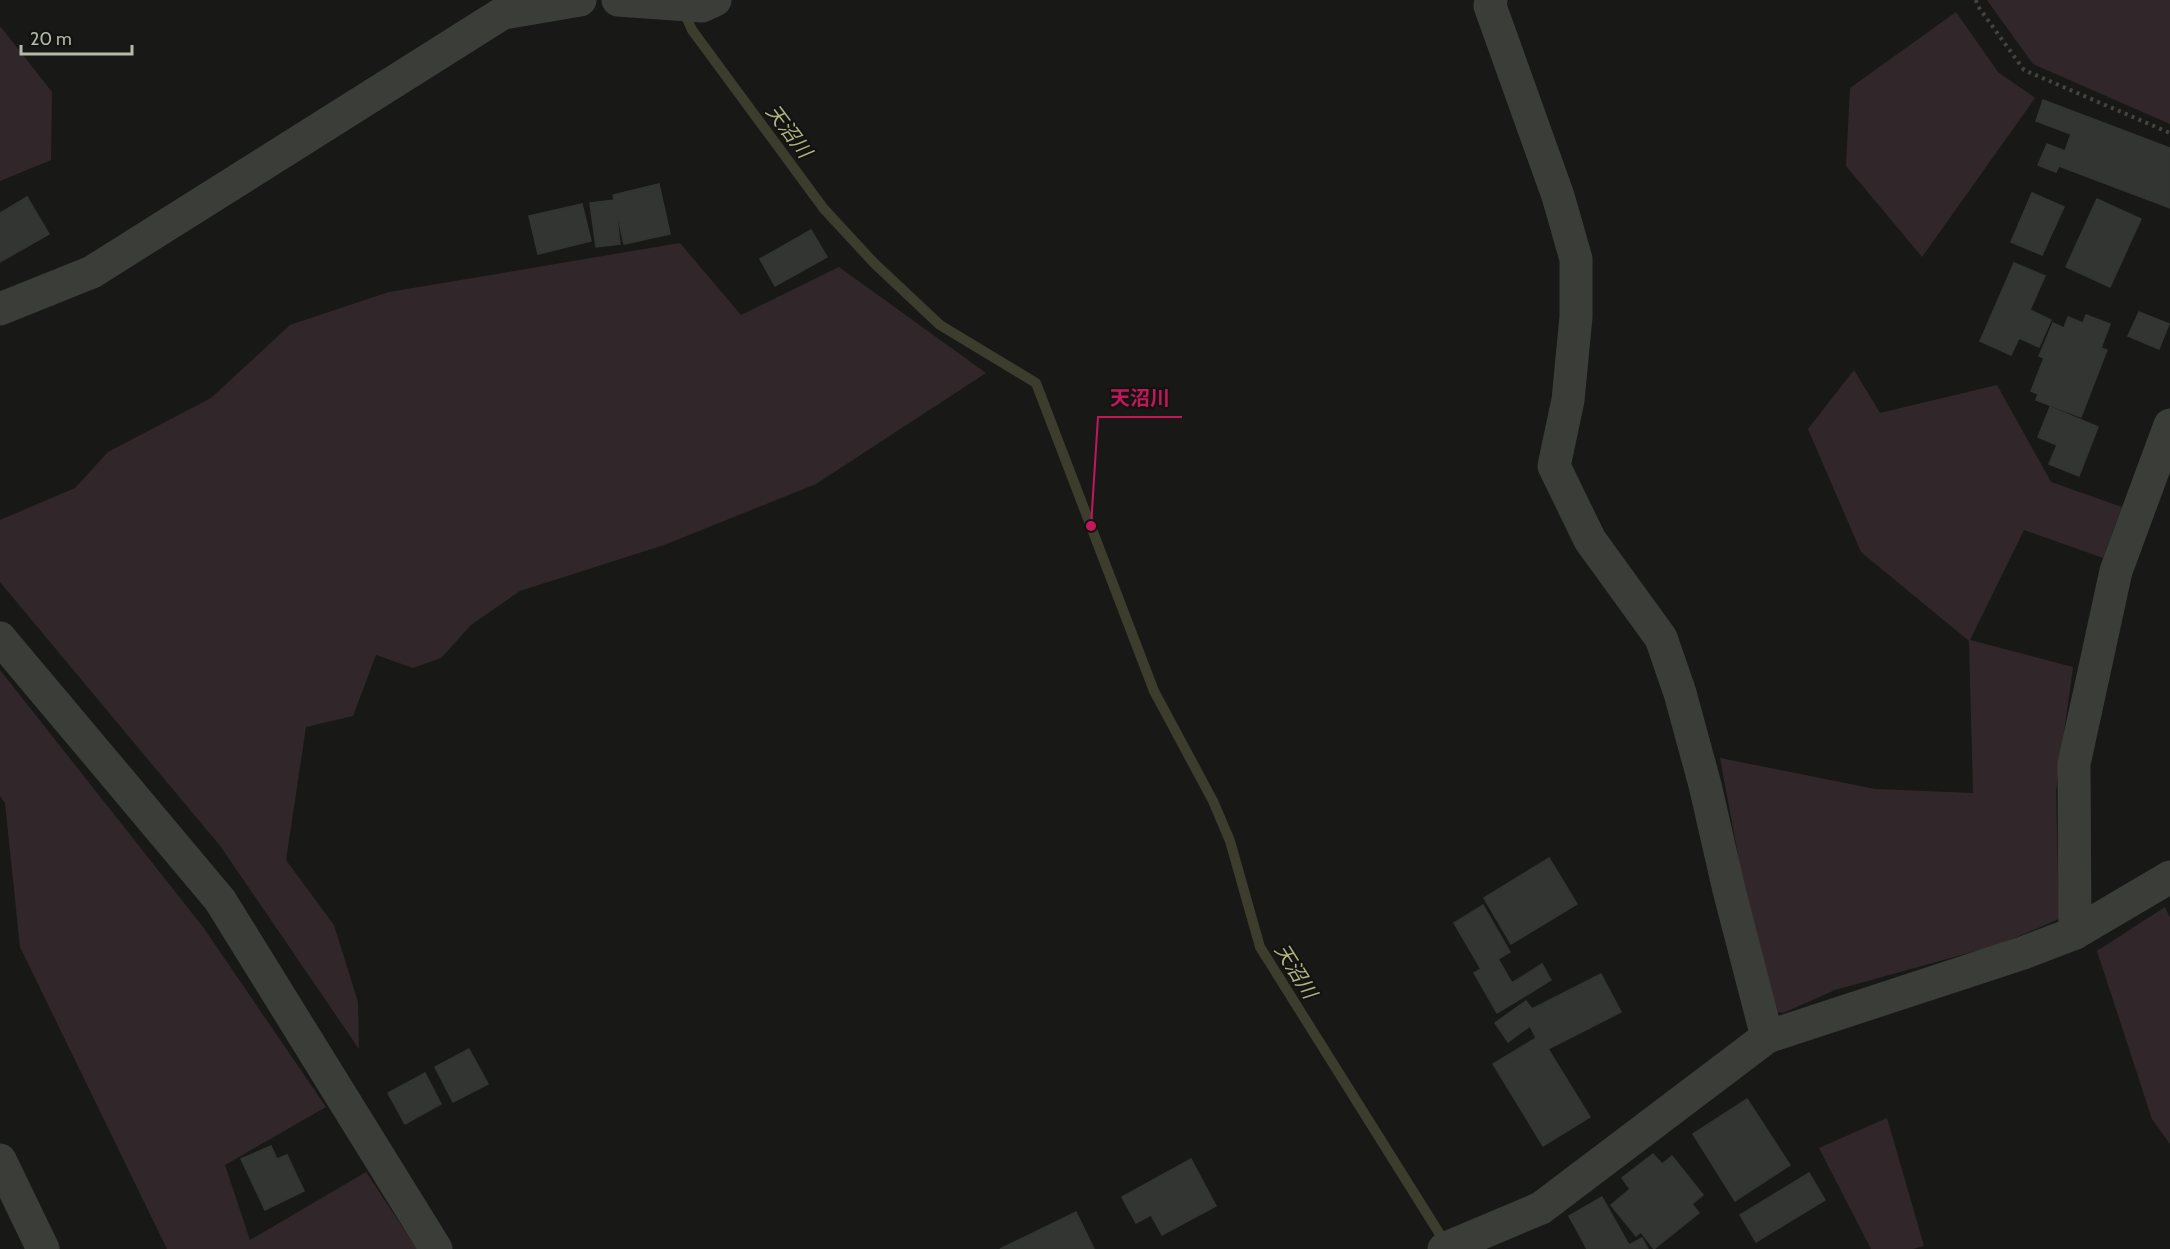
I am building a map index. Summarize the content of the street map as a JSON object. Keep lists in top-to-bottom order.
{
  "water": ["天沼川"],
  "places": ["天沼川"],
  "scale_bar": "20 m"
}
